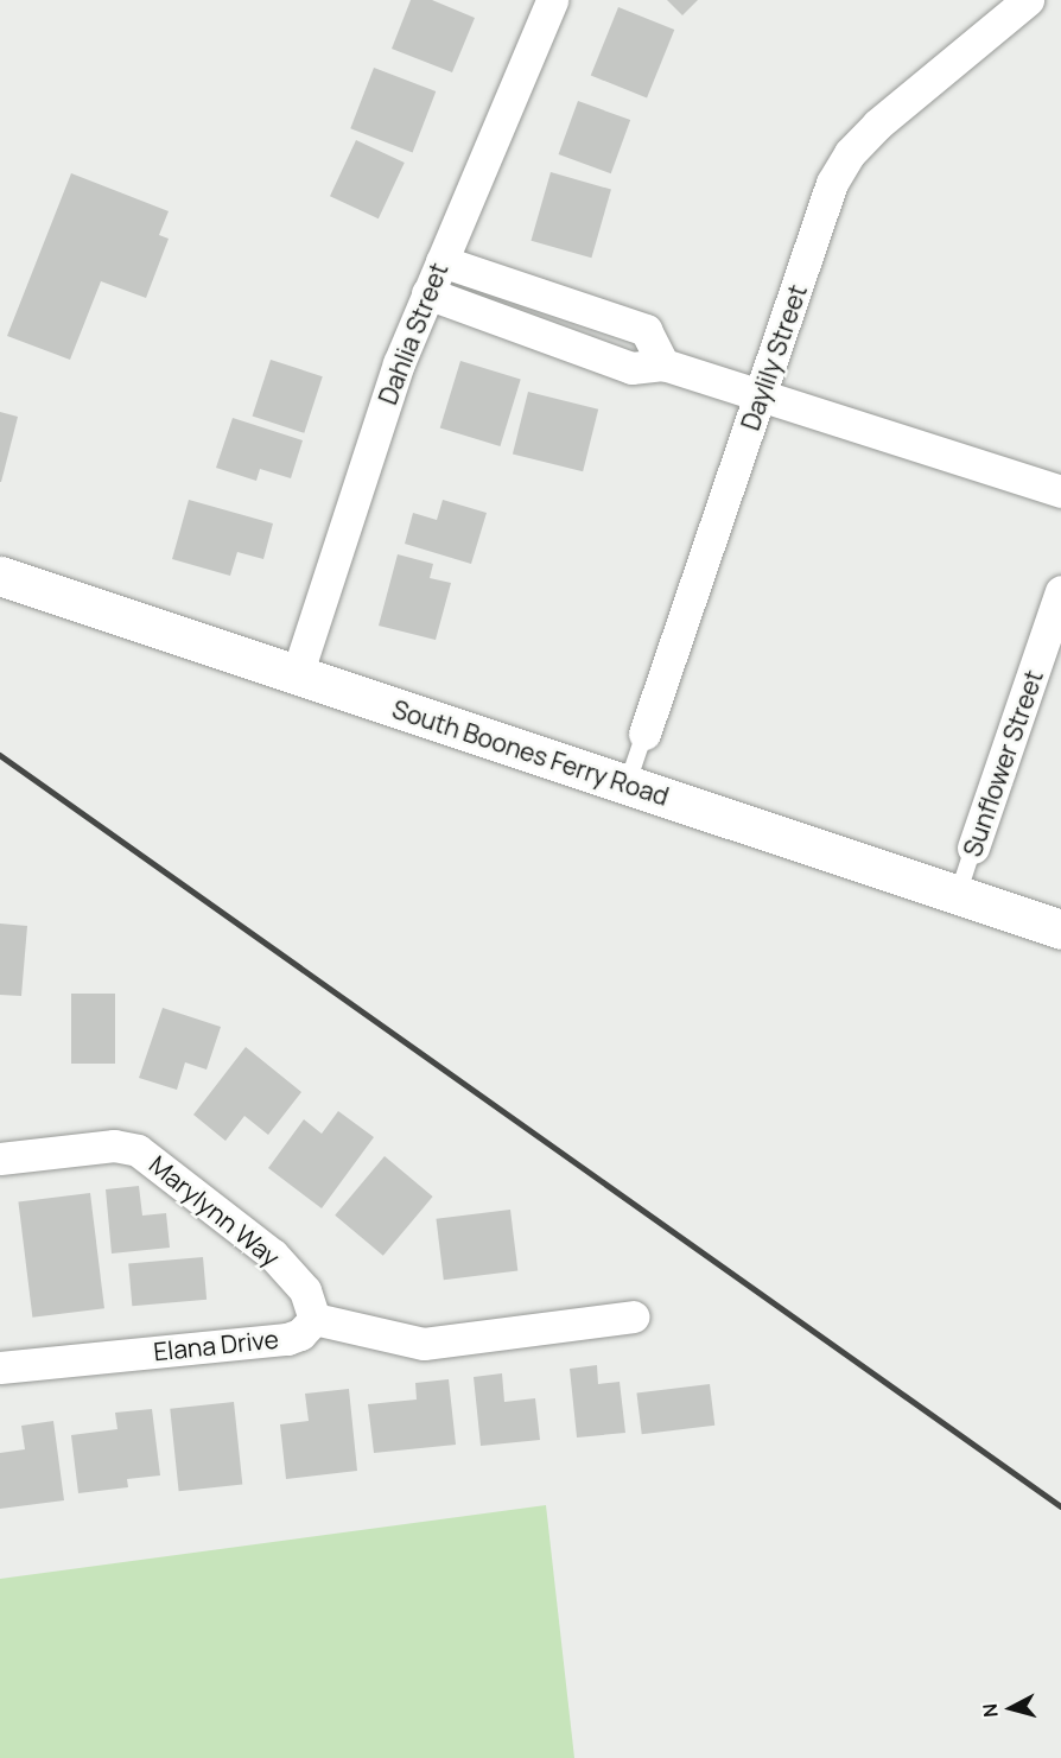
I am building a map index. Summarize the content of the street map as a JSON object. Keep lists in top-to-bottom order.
{
  "streets": {
    "main road": ["South Boones Ferry Road"],
    "street": [
      "Dahlia Street",
      "Daylily Street",
      "Sunflower Street",
      "Marylynn Way",
      "Elana Drive"
    ]
  },
  "crossings": [
    ["Dahlia Street", "South Boones Ferry Road"],
    ["Daylily Street", "South Boones Ferry Road"],
    ["South Boones Ferry Road", "Sunflower Street"],
    ["Marylynn Way", "Elana Drive"]
  ],
  "north": "left"
}
